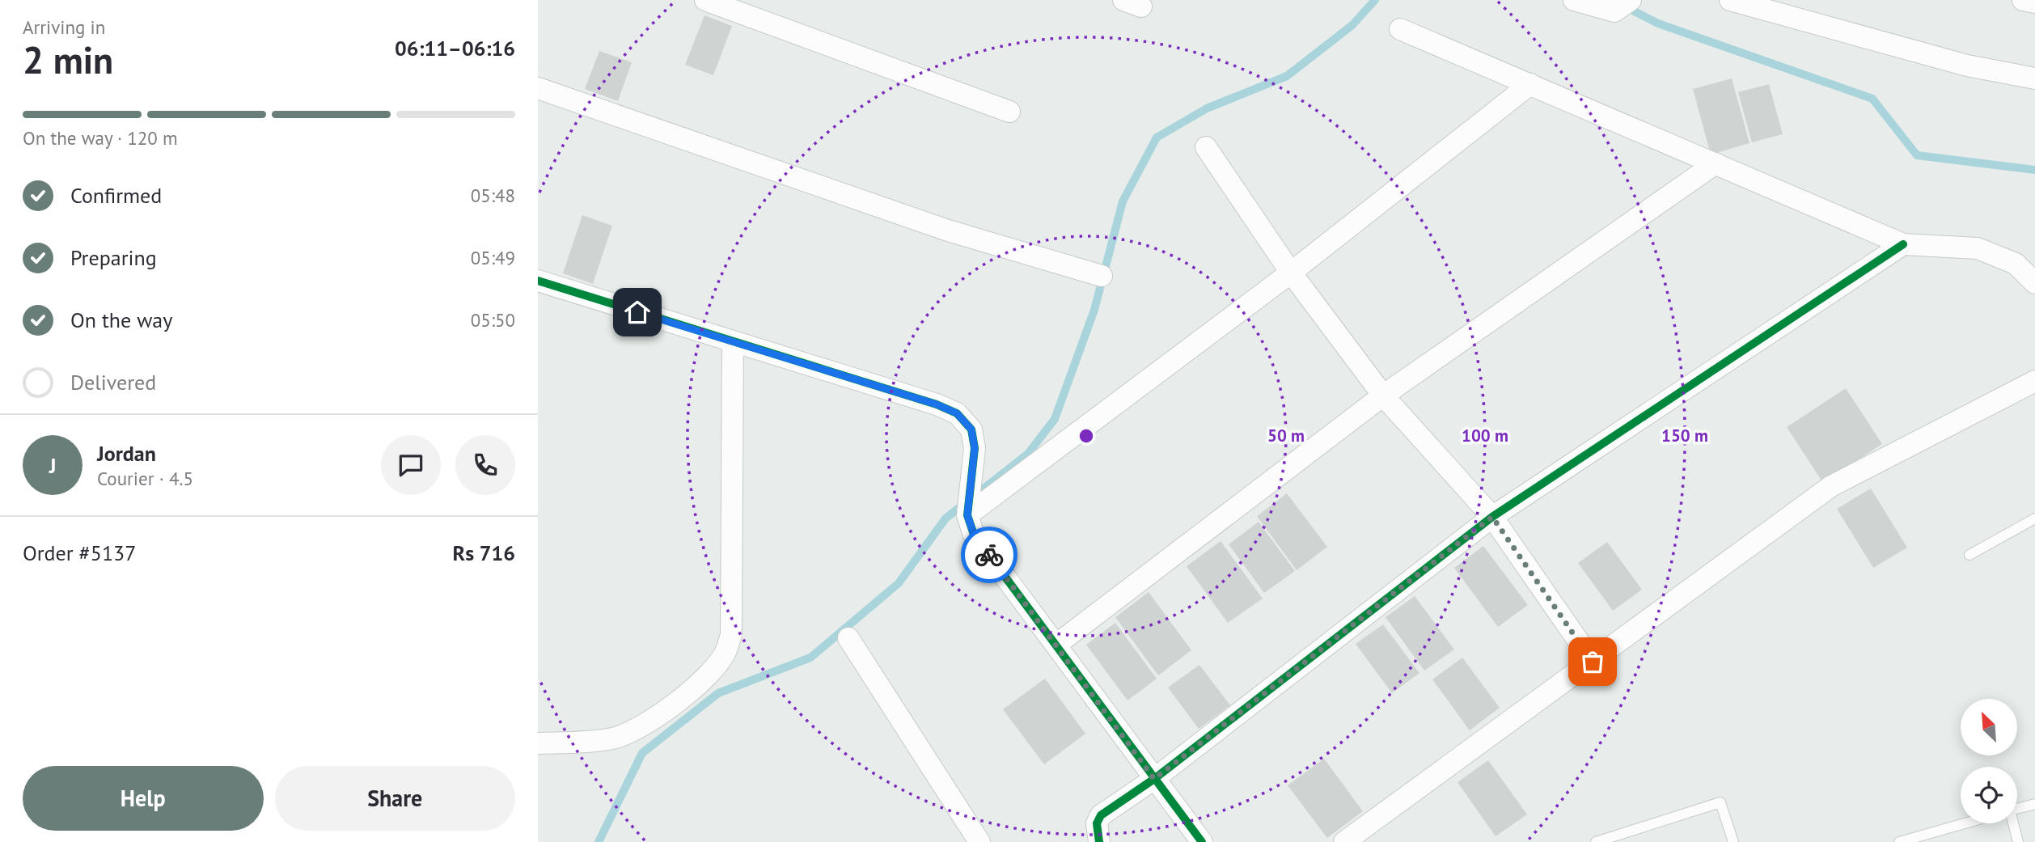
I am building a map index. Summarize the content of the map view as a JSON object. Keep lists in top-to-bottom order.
{
  "north": "top left",
  "page": {
    "heading": ["2 min", "Arriving in", "06:11–06:16"],
    "panel": [
      "Jordan",
      "Courier · 4.5",
      "Order #5137",
      "Rs 716"
    ],
    "bar": "On the way · 120 m",
    "list": [
      ["Confirmed", "05:48"],
      ["Preparing", "05:49"],
      ["On the way", "05:50"],
      "Delivered"
    ],
    "round": "J",
    "buttons": ["Help", "Share"]
  },
  "rings": ["50 m", "100 m", "150 m"]
}
